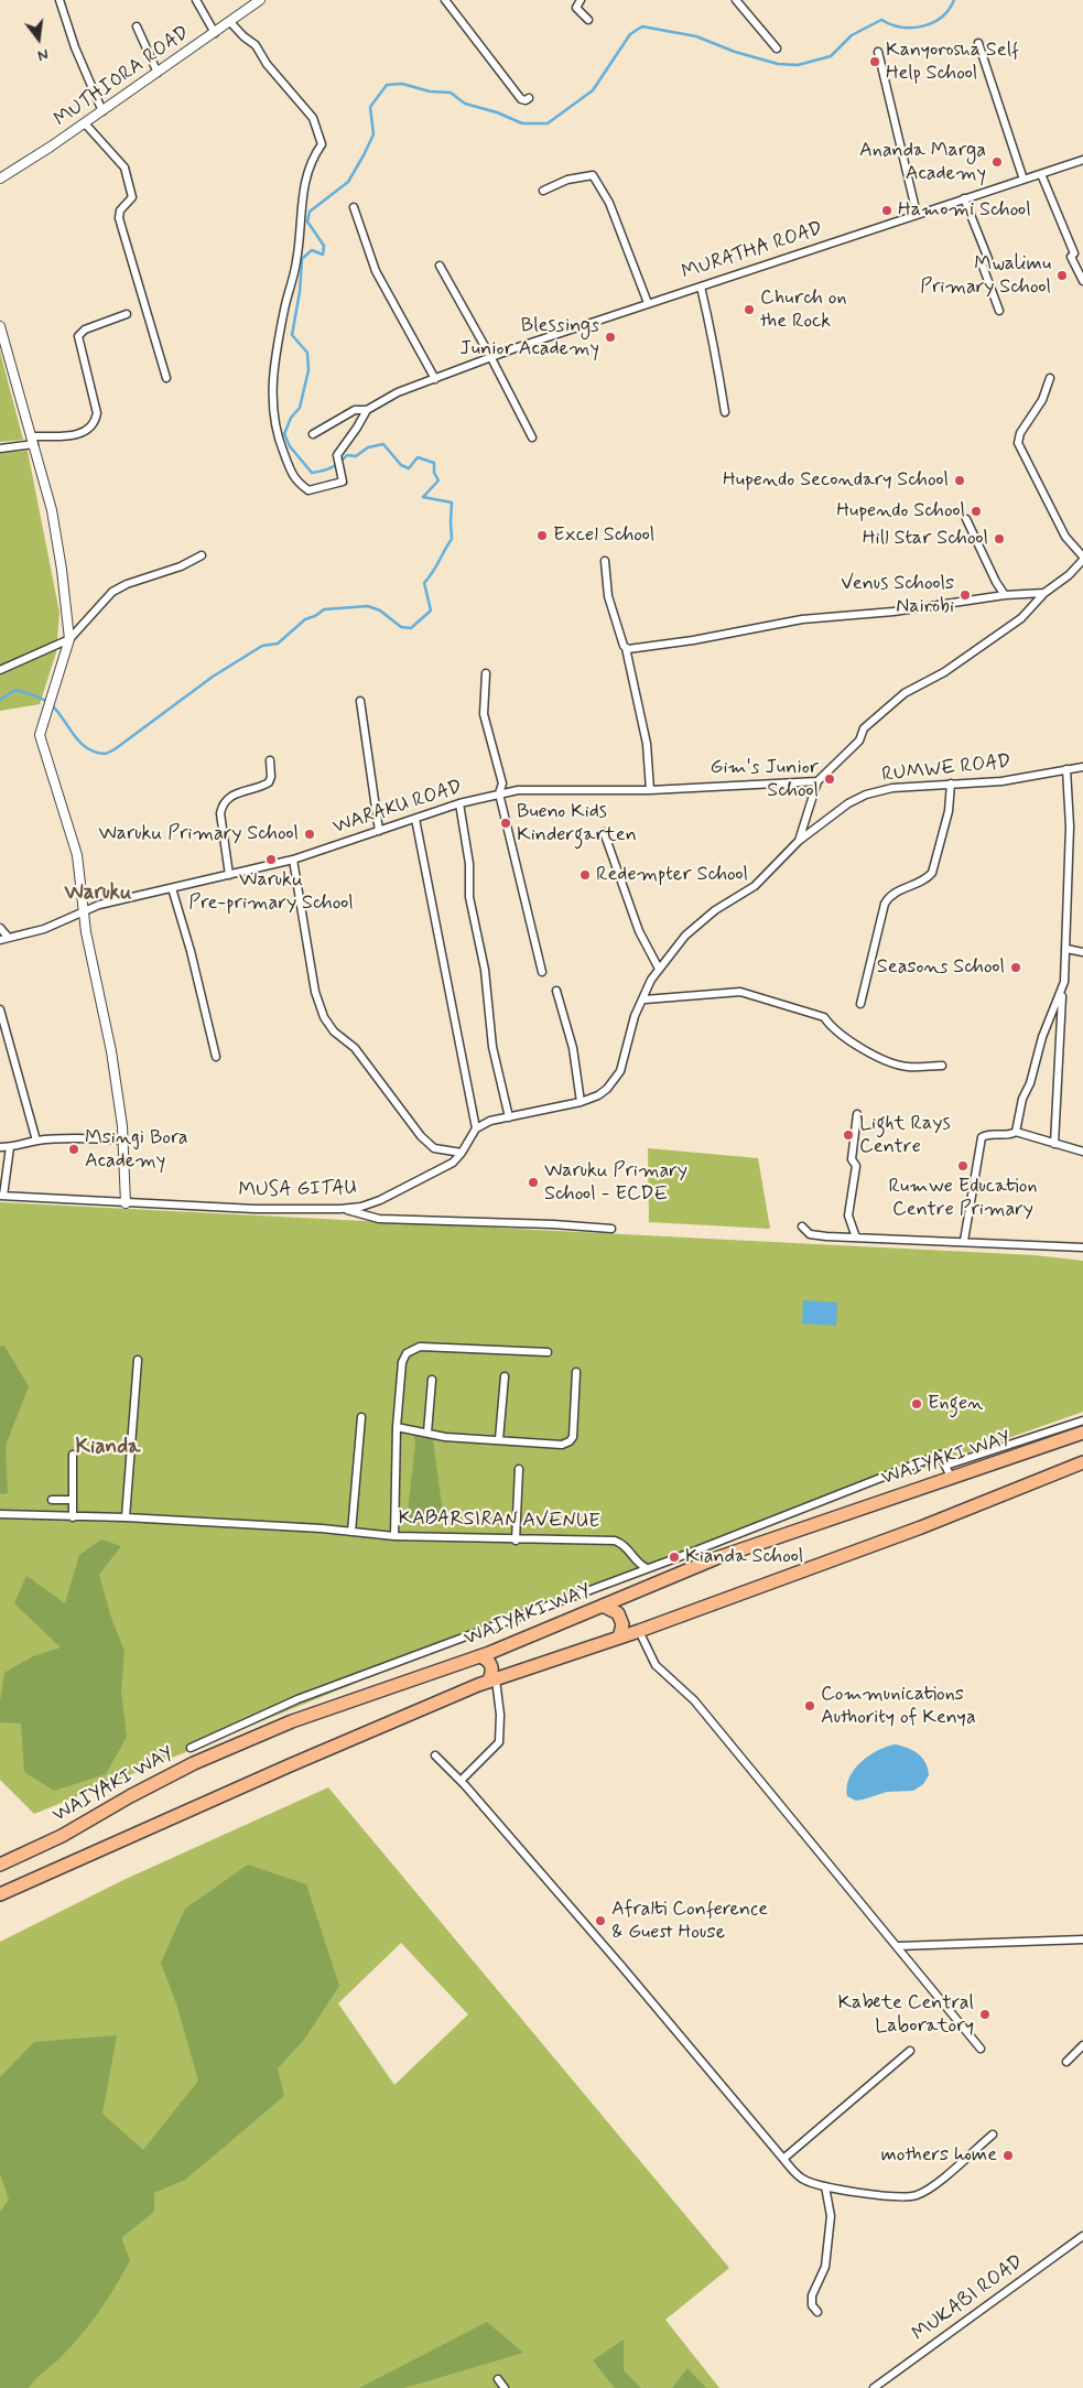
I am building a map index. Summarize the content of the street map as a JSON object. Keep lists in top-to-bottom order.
{
  "streets": {
    "highway": ["WAIYAKI WAY"],
    "street": [
      "MUTHIORA ROAD",
      "MURATHA ROAD",
      "RUMWE ROAD",
      "WARAKU ROAD",
      "MUSA GITAU",
      "KABARSIRAN AVENUE",
      "MUKABI ROAD"
    ]
  },
  "crossings": [
    ["WAIYAKI WAY", "KABARSIRAN AVENUE"]
  ],
  "districts": ["Waruku", "Kianda"],
  "places": [
    "Kanyorosha Self Help School",
    "Ananda Marga Academy",
    "Hamomi School",
    "Mwalimu Primary School",
    "Church on the Rock",
    "Blessings Junior Academy",
    "Hupendo Secondary School",
    "Hupendo School",
    "Excel School",
    "Hill Star School",
    "Venus Schools Nairobi",
    "Gim's Junior School",
    "Bueno Kids Kindergarten",
    "Waruku Primary School",
    "Waruku Pre-primary School",
    "Redempter School",
    "Seasons School",
    "Light Rays Centre",
    "Msingi Bora Academy",
    "Rumwe Education Centre Primary",
    "Waruku Primary School - ECDE",
    "Engen",
    "Kianda School",
    "Communications Authority of Kenya",
    "Afralti Conference & Guest House",
    "Kabete Central Laboratory",
    "mothers home"
  ],
  "north": "bottom"
}
